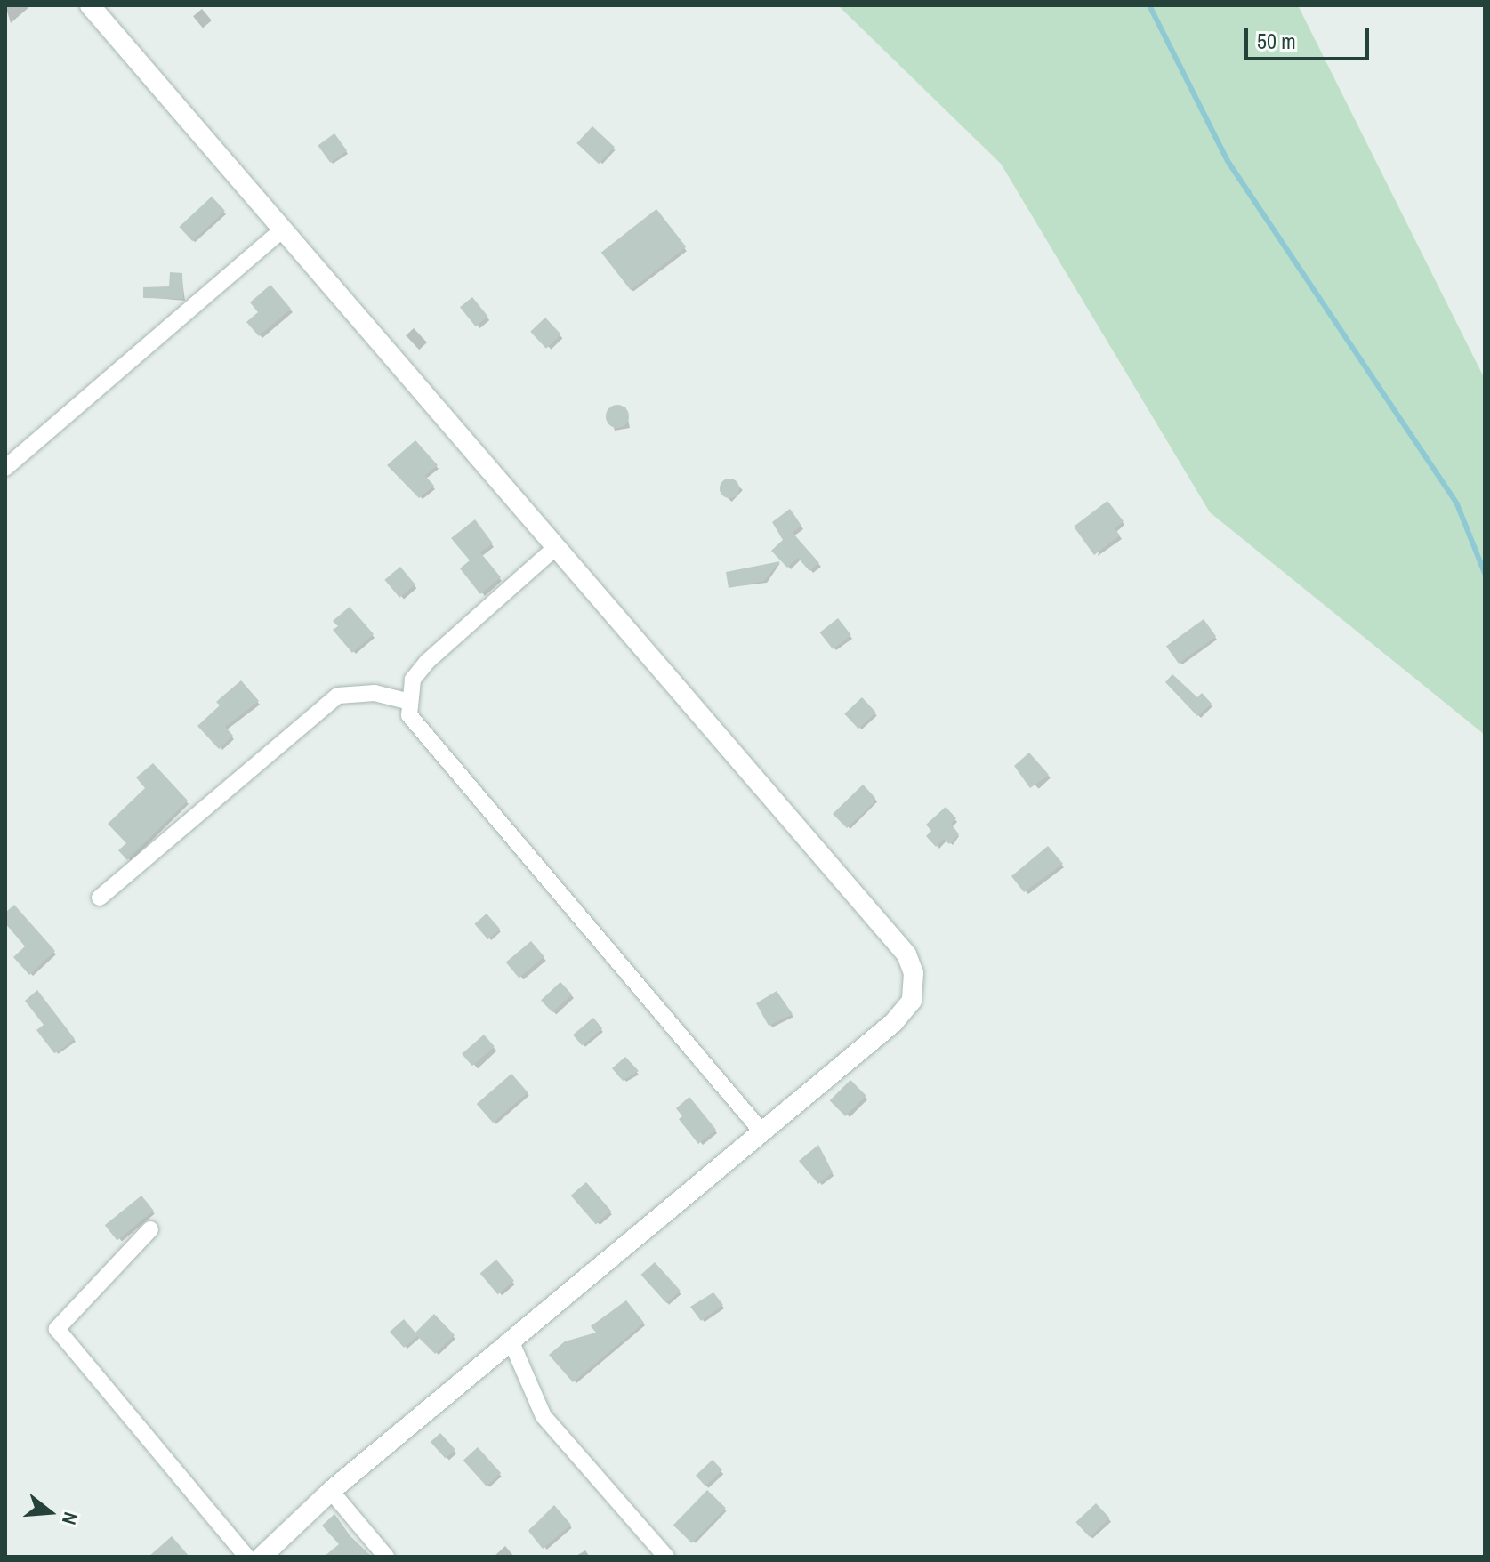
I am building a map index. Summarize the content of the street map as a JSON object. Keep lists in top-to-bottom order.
{
  "scale_bar": "50 m",
  "north": "right"
}
